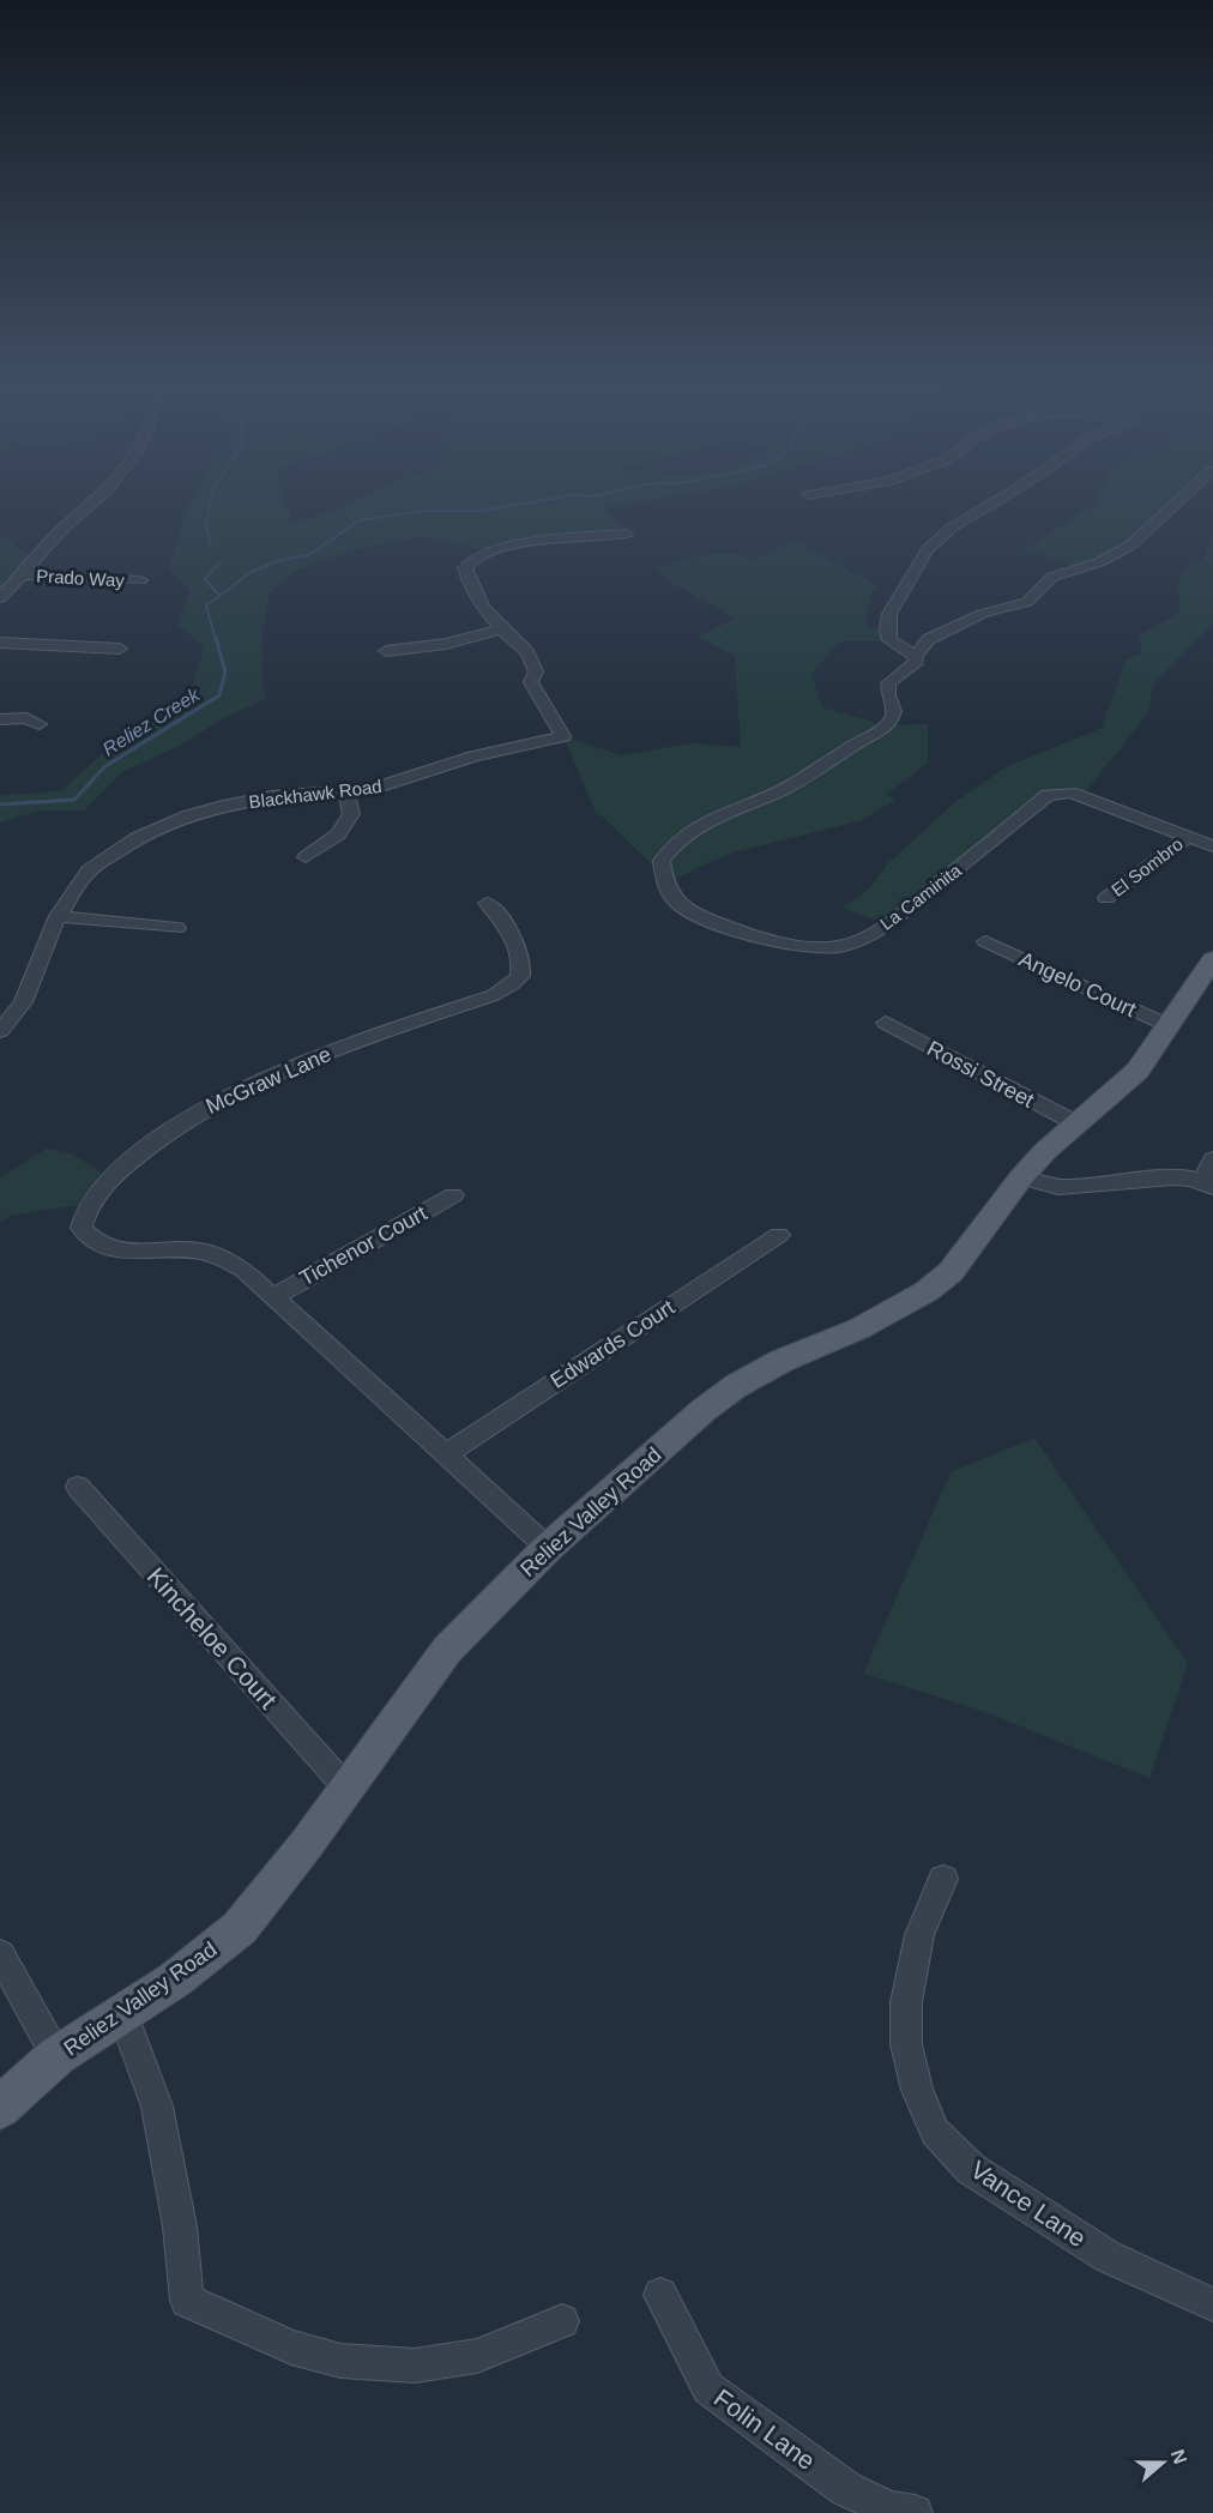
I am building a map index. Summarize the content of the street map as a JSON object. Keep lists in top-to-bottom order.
{
  "streets": {
    "main road": ["Reliez Valley Road"],
    "street": [
      "Prado Way",
      "Blackhawk Road",
      "El Sombro",
      "La Caminita",
      "Angelo Court",
      "Rossi Street",
      "McGraw Lane",
      "Tichenor Court",
      "Edwards Court",
      "Kincheloe Court",
      "Vance Lane",
      "Folin Lane"
    ]
  },
  "crossings": [
    ["El Sombro", "La Caminita"],
    ["Angelo Court", "Reliez Valley Road"],
    ["Rossi Street", "Reliez Valley Road"],
    ["McGraw Lane", "Tichenor Court"],
    ["McGraw Lane", "Edwards Court"],
    ["McGraw Lane", "Reliez Valley Road"],
    ["Reliez Valley Road", "Kincheloe Court"]
  ],
  "water": ["Reliez Creek"],
  "north": "right"
}
